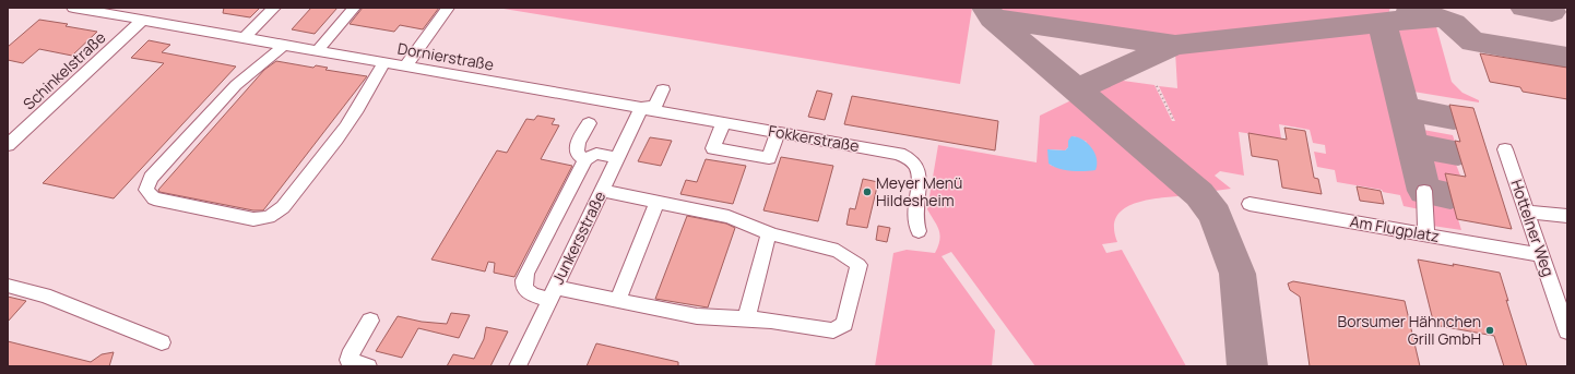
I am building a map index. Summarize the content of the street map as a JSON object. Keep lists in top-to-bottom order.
{
  "streets": {
    "street": [
      "Dornierstraße",
      "Schinkelstraße",
      "Fokkerstraße",
      "Hottelner Weg",
      "Am Flugplatz",
      "Junkersstraße"
    ]
  },
  "crossings": [
    ["Dornierstraße", "Schinkelstraße"],
    ["Dornierstraße", "Fokkerstraße"],
    ["Dornierstraße", "Junkersstraße"],
    ["Fokkerstraße", "Junkersstraße"],
    ["Hottelner Weg", "Am Flugplatz"]
  ],
  "places": ["Meyer Menü Hildesheim", "Borsumer Hähnchen Grill GmbH"]
}
